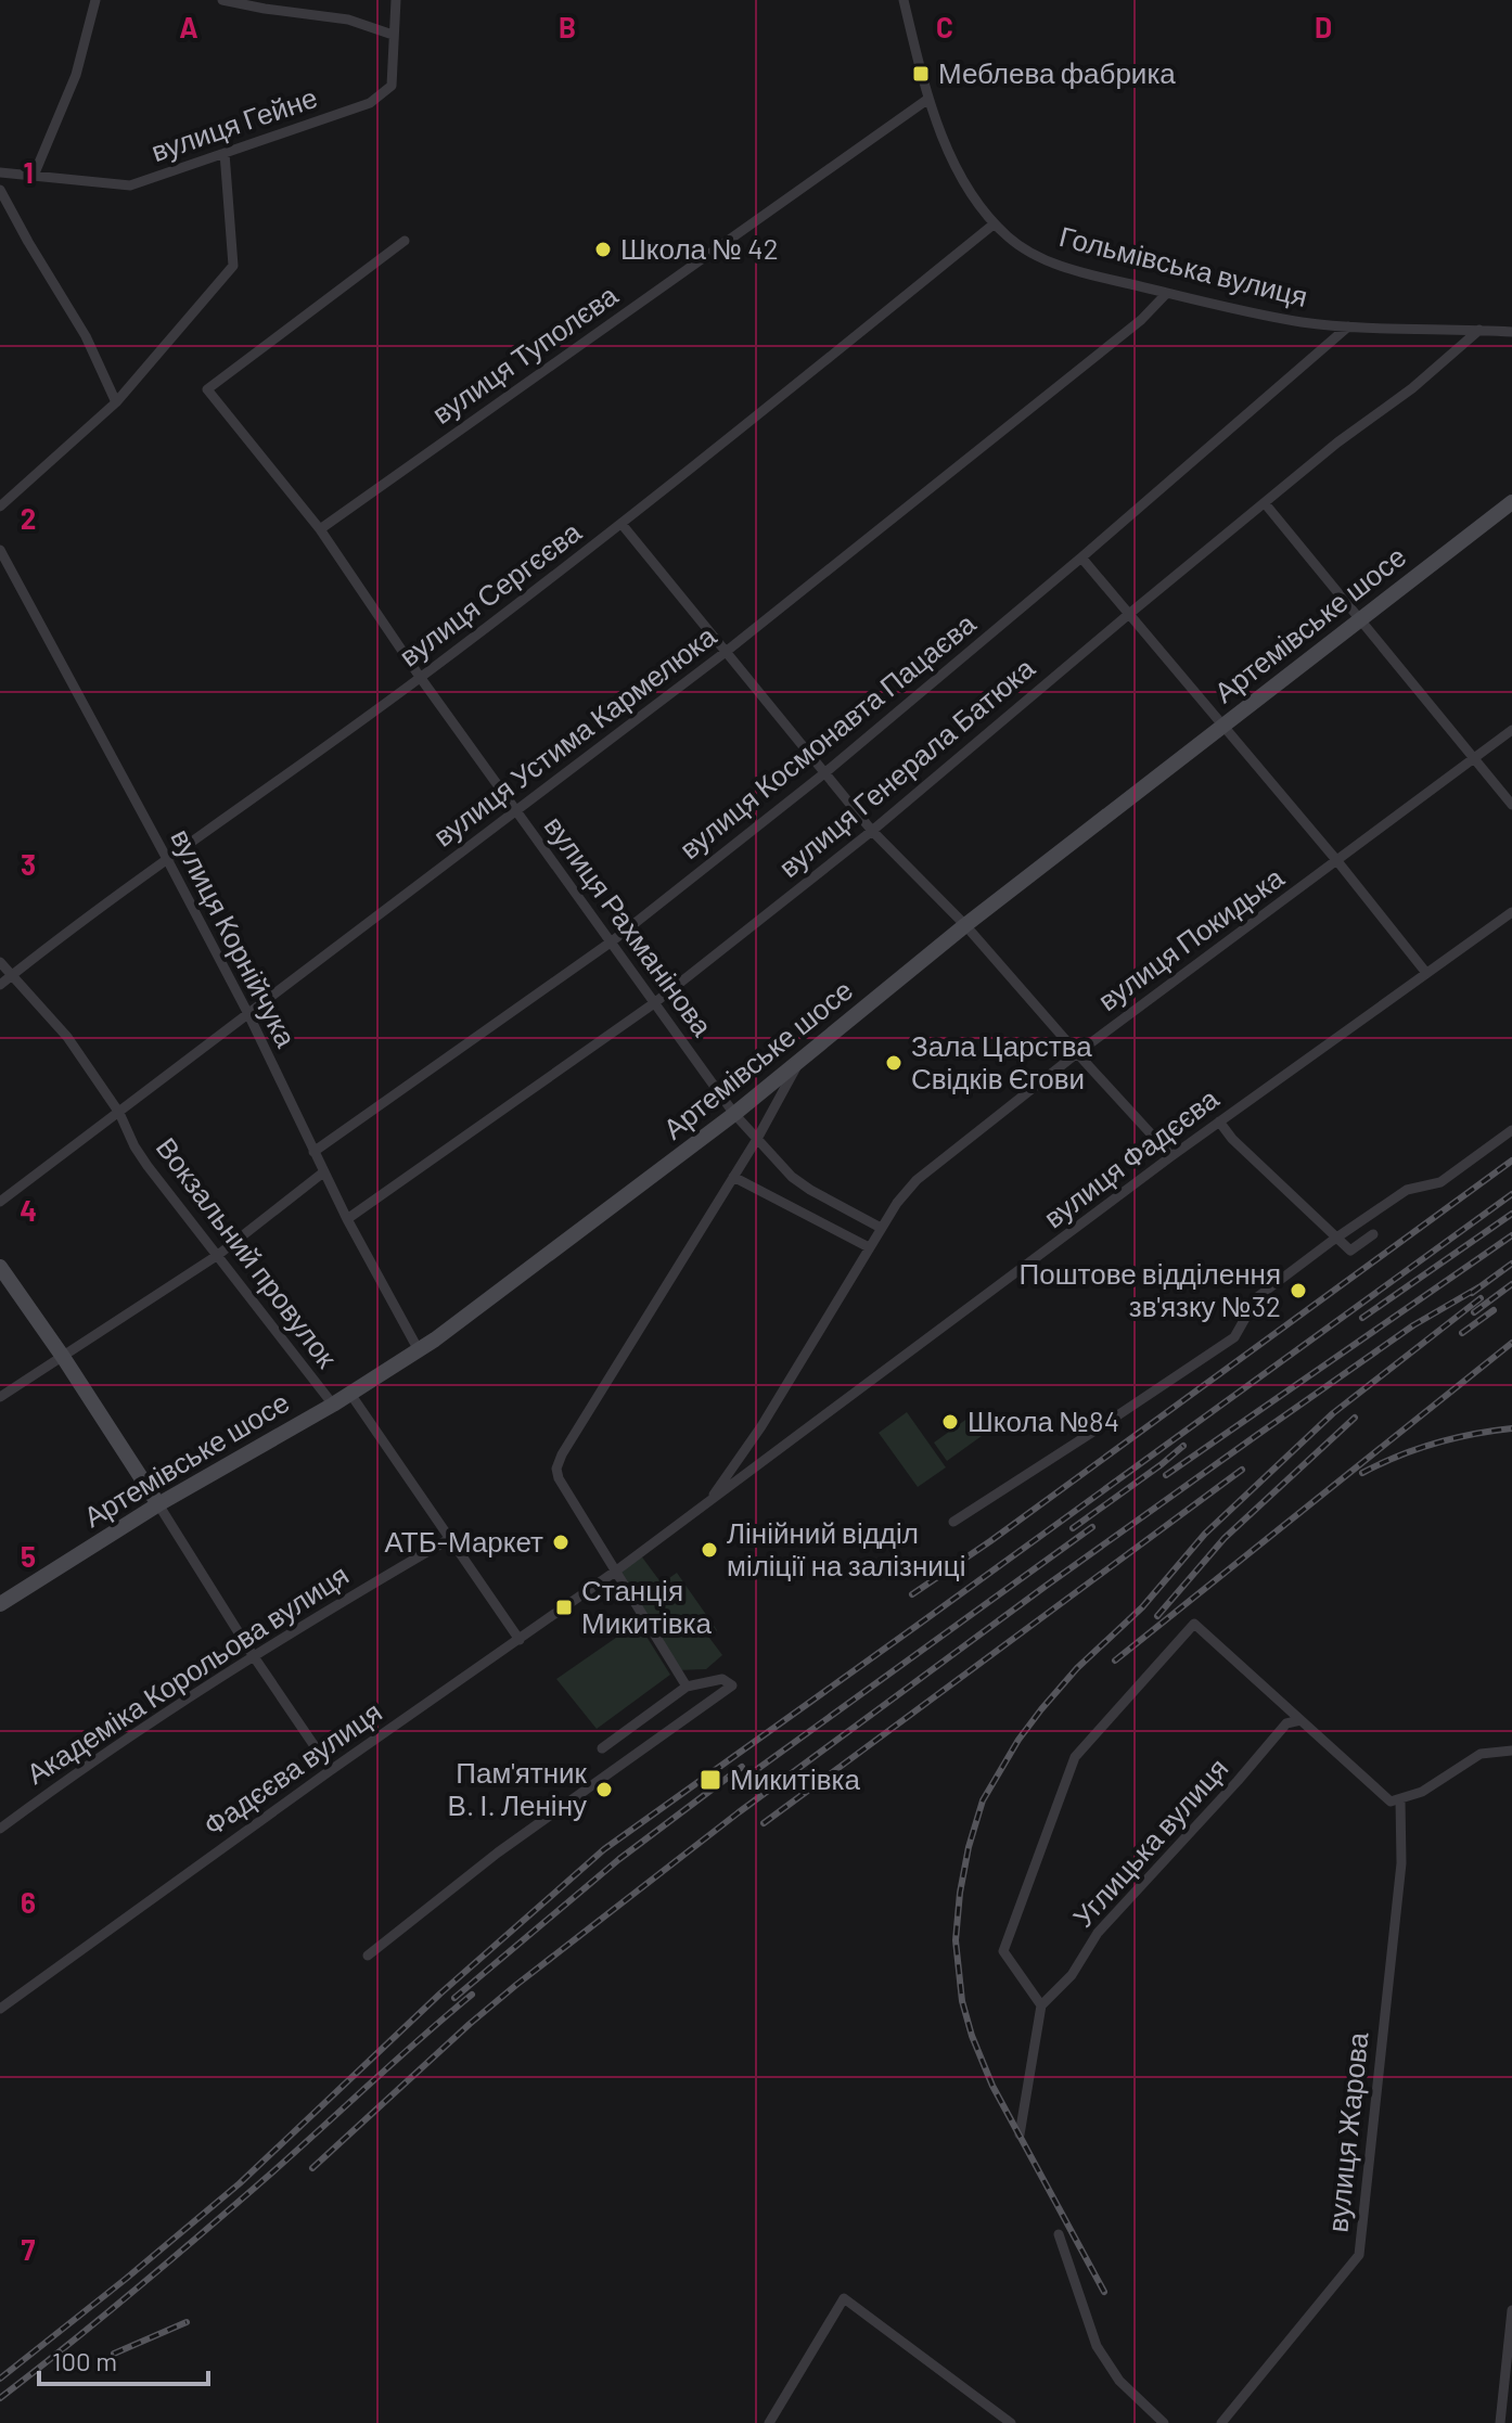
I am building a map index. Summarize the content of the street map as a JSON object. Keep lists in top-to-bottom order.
{
  "streets": {
    "main road": ["Артемівське шосе"],
    "street": [
      "вулиця Гейне",
      "Гольмівська вулиця",
      "вулиця Туполєва",
      "вулиця Сергєєва",
      "вулиця Устима Кармелюка",
      "вулиця Космонавта Пацаєва",
      "вулиця Генерала Батюка",
      "вулиця Рахманінова",
      "вулиця Корнійчука",
      "вулиця Покидька",
      "вулиця Фадєєва",
      "Вокзальний провулок",
      "Академіка Корольова вулиця",
      "Фадєєва вулиця",
      "Углицька вулиця",
      "вулиця Жарова"
    ]
  },
  "crossings": [
    ["Гольмівська вулиця", "вулиця Туполєва"],
    ["Гольмівська вулиця", "вулиця Сергєєва"],
    ["Гольмівська вулиця", "вулиця Устима Кармелюка"],
    ["Гольмівська вулиця", "вулиця Космонавта Пацаєва"],
    ["Гольмівська вулиця", "вулиця Генерала Батюка"],
    ["вулиця Туполєва", "вулиця Рахманінова"],
    ["вулиця Сергєєва", "вулиця Рахманінова"],
    ["вулиця Сергєєва", "вулиця Корнійчука"],
    ["вулиця Сергєєва", "Вокзальний провулок"],
    ["Артемівське шосе", "вулиця Рахманінова"],
    ["Артемівське шосе", "вулиця Корнійчука"],
    ["Артемівське шосе", "Вокзальний провулок"],
    ["вулиця Устима Кармелюка", "вулиця Рахманінова"],
    ["вулиця Устима Кармелюка", "вулиця Корнійчука"],
    ["вулиця Устима Кармелюка", "Вокзальний провулок"],
    ["вулиця Космонавта Пацаєва", "вулиця Рахманінова"],
    ["вулиця Космонавта Пацаєва", "вулиця Корнійчука"],
    ["вулиця Генерала Батюка", "вулиця Рахманінова"],
    ["вулиця Генерала Батюка", "вулиця Корнійчука"],
    ["вулиця Рахманінова", "вулиця Покидька"],
    ["вулиця Покидька", "вулиця Фадєєва"],
    ["вулиця Фадєєва", "Фадєєва вулиця"]
  ],
  "places": {
    "transit": ["Меблева фабрика", "Станція Микитівка", "Микитівка"],
    "other": [
      "Школа № 42",
      "Зала Царства Свідків Єгови",
      "Поштове відділення зв'язку №32",
      "Школа №84",
      "АТБ-Маркет",
      "Лінійний відділ міліції на залізниці",
      "Пам'ятник В. І. Леніну"
    ]
  },
  "scale_bar": "100 m",
  "grid": {
    "columns": [
      "A",
      "B",
      "C",
      "D"
    ],
    "rows": [
      "1",
      "2",
      "3",
      "4",
      "5",
      "6",
      "7"
    ]
  }
}
